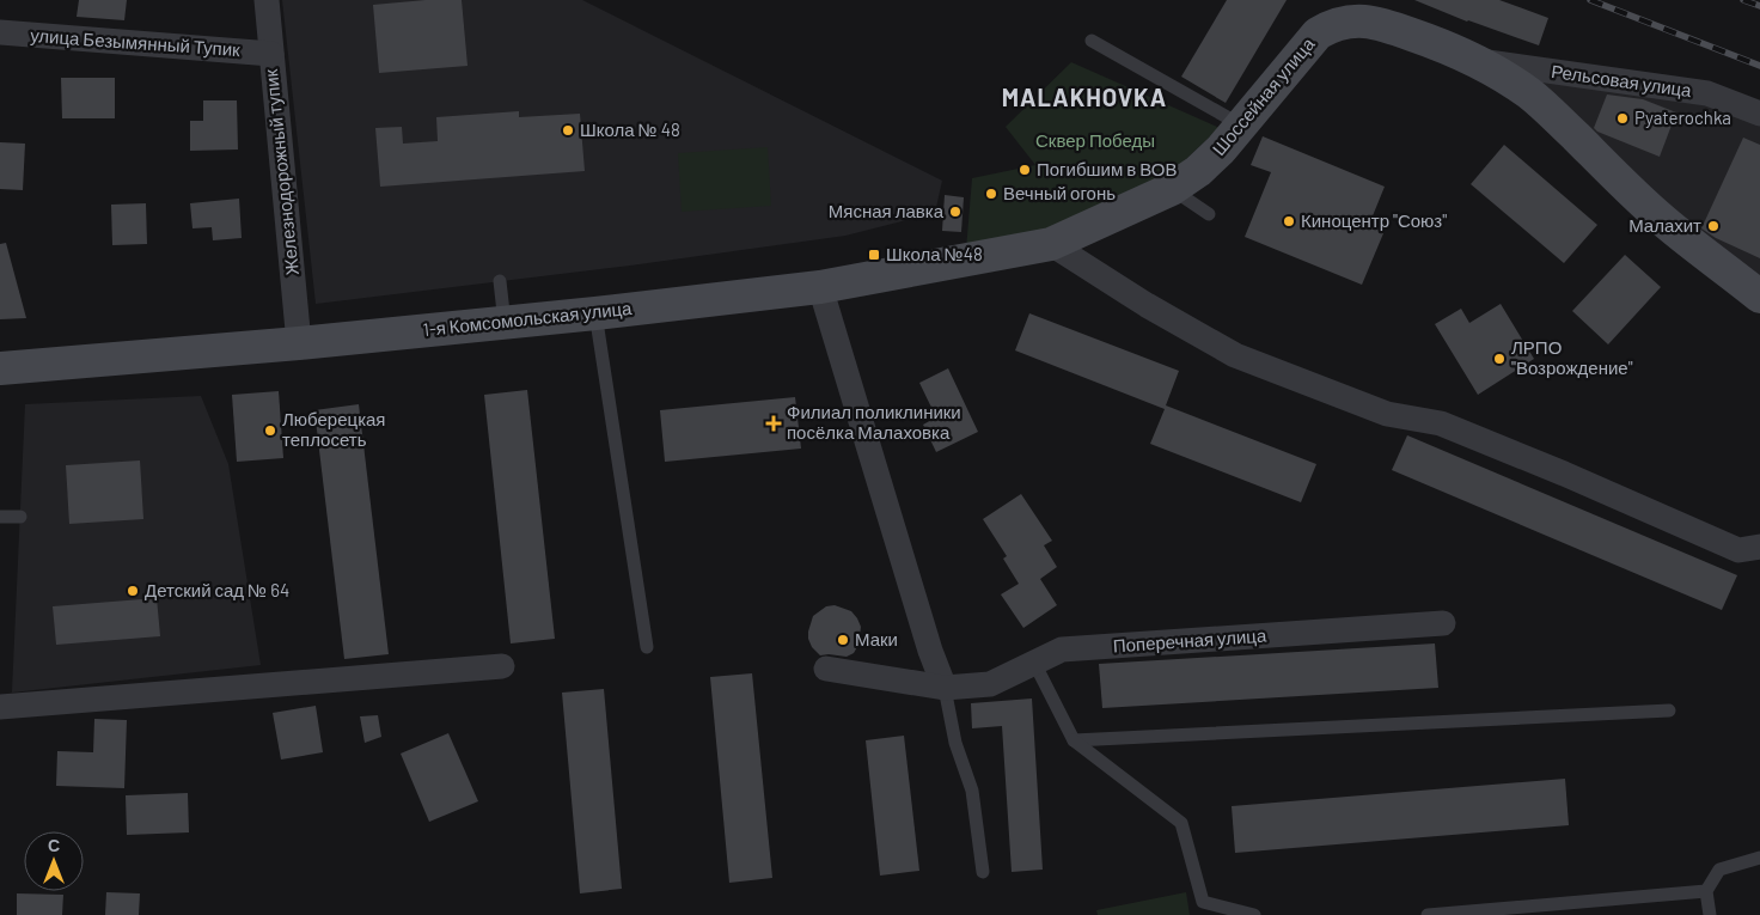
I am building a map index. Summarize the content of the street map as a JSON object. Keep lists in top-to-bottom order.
{
  "streets": {
    "main road": ["Шоссейная улица", "1-я Комсомольская улица"],
    "street": [
      "улица Безымянный Тупик",
      "Рельсовая улица",
      "Железнодорожный тупик",
      "Поперечная улица"
    ]
  },
  "crossings": [
    ["улица Безымянный Тупик", "Железнодорожный тупик"],
    ["Рельсовая улица", "Шоссейная улица"],
    ["Шоссейная улица", "1-я Комсомольская улица"],
    ["Железнодорожный тупик", "1-я Комсомольская улица"]
  ],
  "districts": ["MALAKHOVKA"],
  "parks": ["Сквер Победы"],
  "places": {
    "other": [
      "Pyaterochka",
      "Школа № 48",
      "Погибшим в ВОВ",
      "Вечный огонь",
      "Мясная лавка",
      "Киноцентр \"Союз\"",
      "Малахит",
      "ЛРПО \"Возрождение\"",
      "Люберецкая теплосеть",
      "Детский сад № 64",
      "Маки"
    ],
    "transit": ["Школа №48"],
    "health": ["Филиал поликлиники посёлка Малаховка"]
  },
  "north": "top"
}
